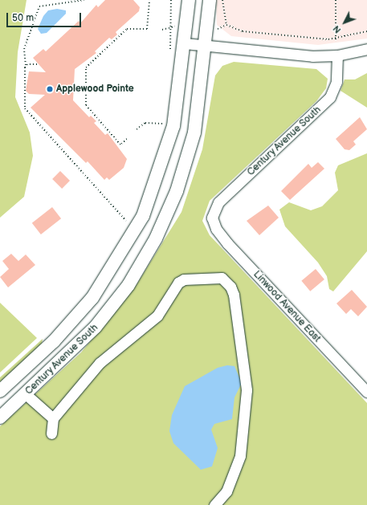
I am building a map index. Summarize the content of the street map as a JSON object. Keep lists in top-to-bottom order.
{
  "streets": {
    "main road": ["Century Avenue South"],
    "street": ["Linwood Avenue East"]
  },
  "crossings": [
    ["Century Avenue South", "Linwood Avenue East"]
  ],
  "places": ["Applewood Pointe"],
  "scale_bar": "50 m",
  "north": "bottom left"
}
